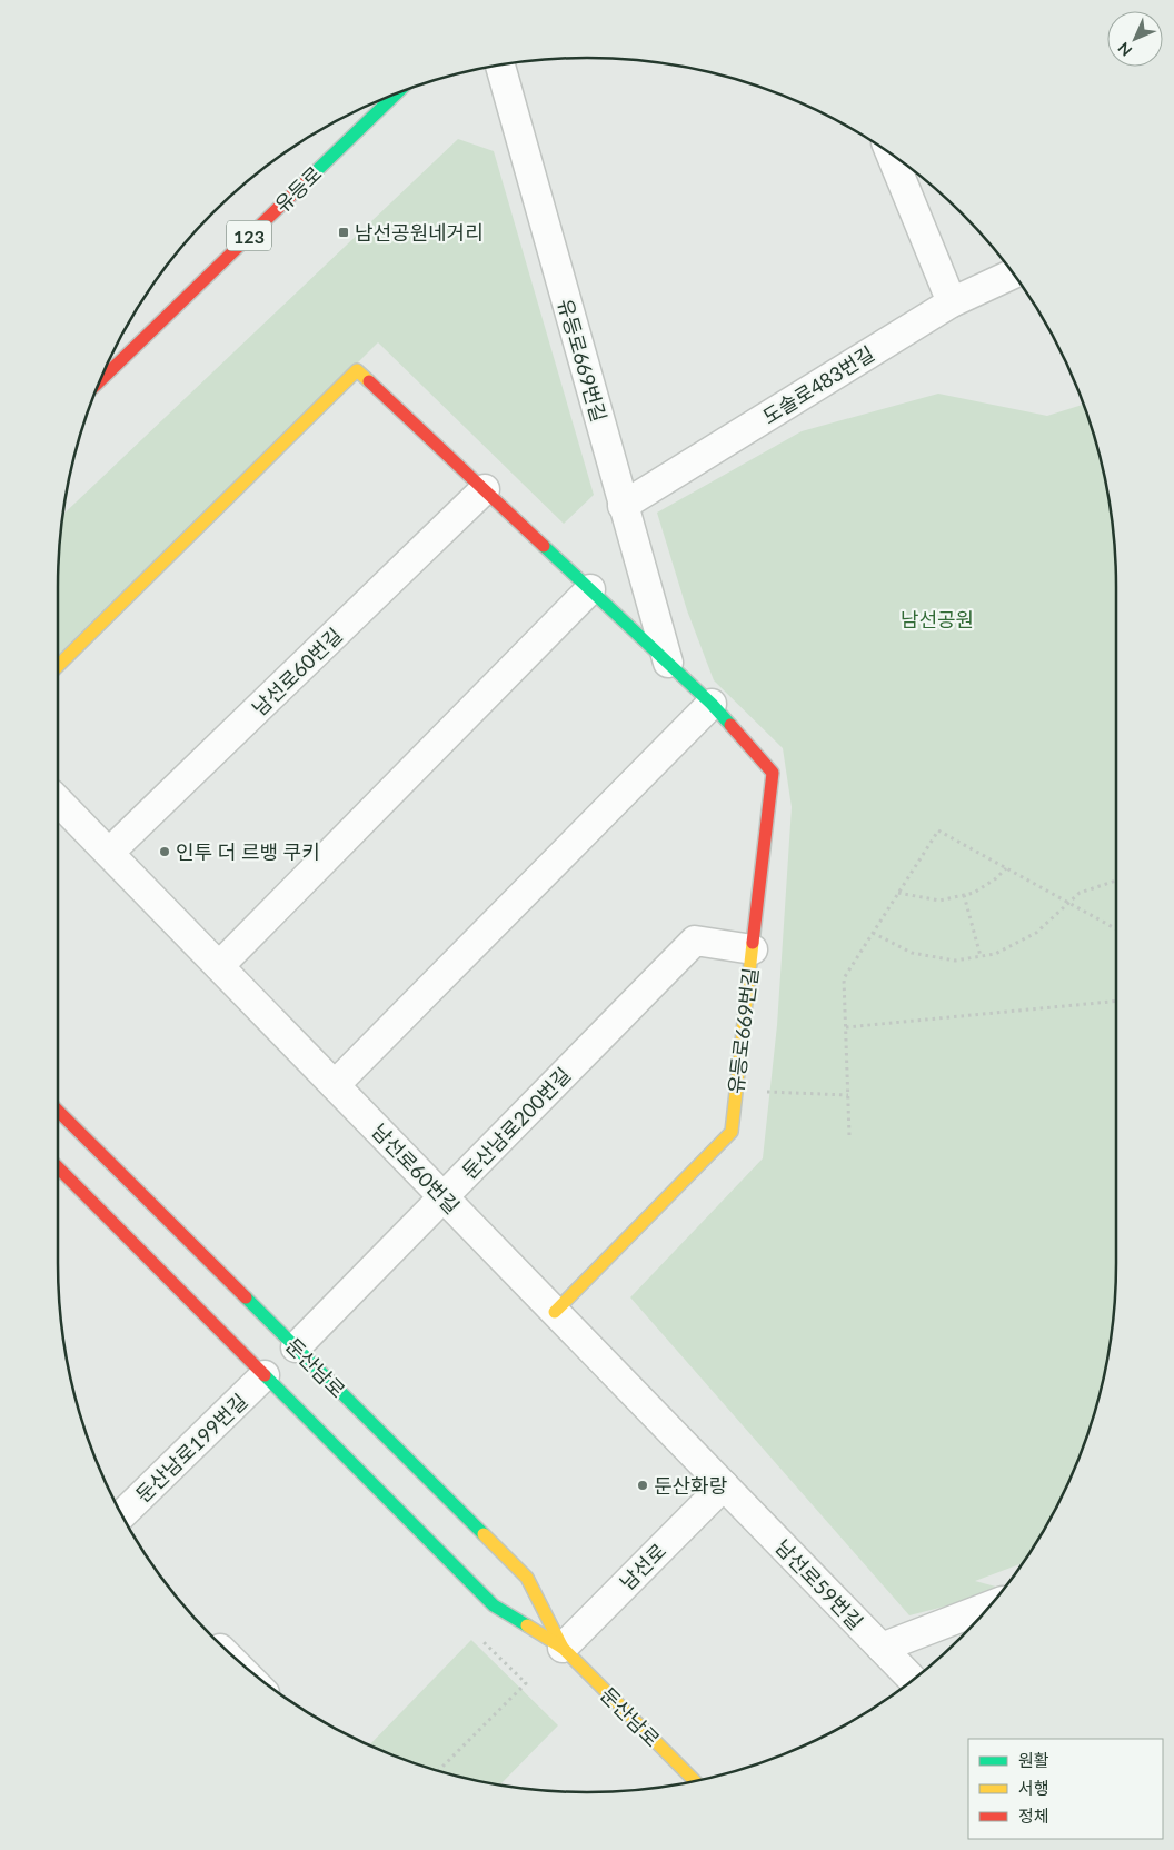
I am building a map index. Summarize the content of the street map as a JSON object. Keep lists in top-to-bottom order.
{
  "streets": {
    "main road": [
      "유등로",
      "123",
      "유등로669번길",
      "둔산남로"
    ],
    "street": [
      "도솔로483번길",
      "남선로60번길",
      "둔산남로200번길",
      "둔산남로199번길",
      "남선로",
      "남선로59번길"
    ]
  },
  "crossings": [
    ["유등로669번길", "도솔로483번길"],
    ["유등로669번길", "남선로60번길"],
    ["유등로669번길", "둔산남로200번길"],
    ["남선로60번길", "둔산남로200번길"],
    ["남선로60번길", "남선로"],
    ["남선로60번길", "남선로59번길"],
    ["둔산남로200번길", "둔산남로"],
    ["둔산남로", "둔산남로199번길"],
    ["둔산남로", "남선로"],
    ["남선로", "남선로59번길"]
  ],
  "parks": ["남선공원"],
  "places": {
    "transit": ["남선공원네거리"],
    "other": ["인투 더 르뱅 쿠키", "둔산화랑"]
  },
  "legend": ["원활", "서행", "정체"],
  "north": "bottom left"
}
